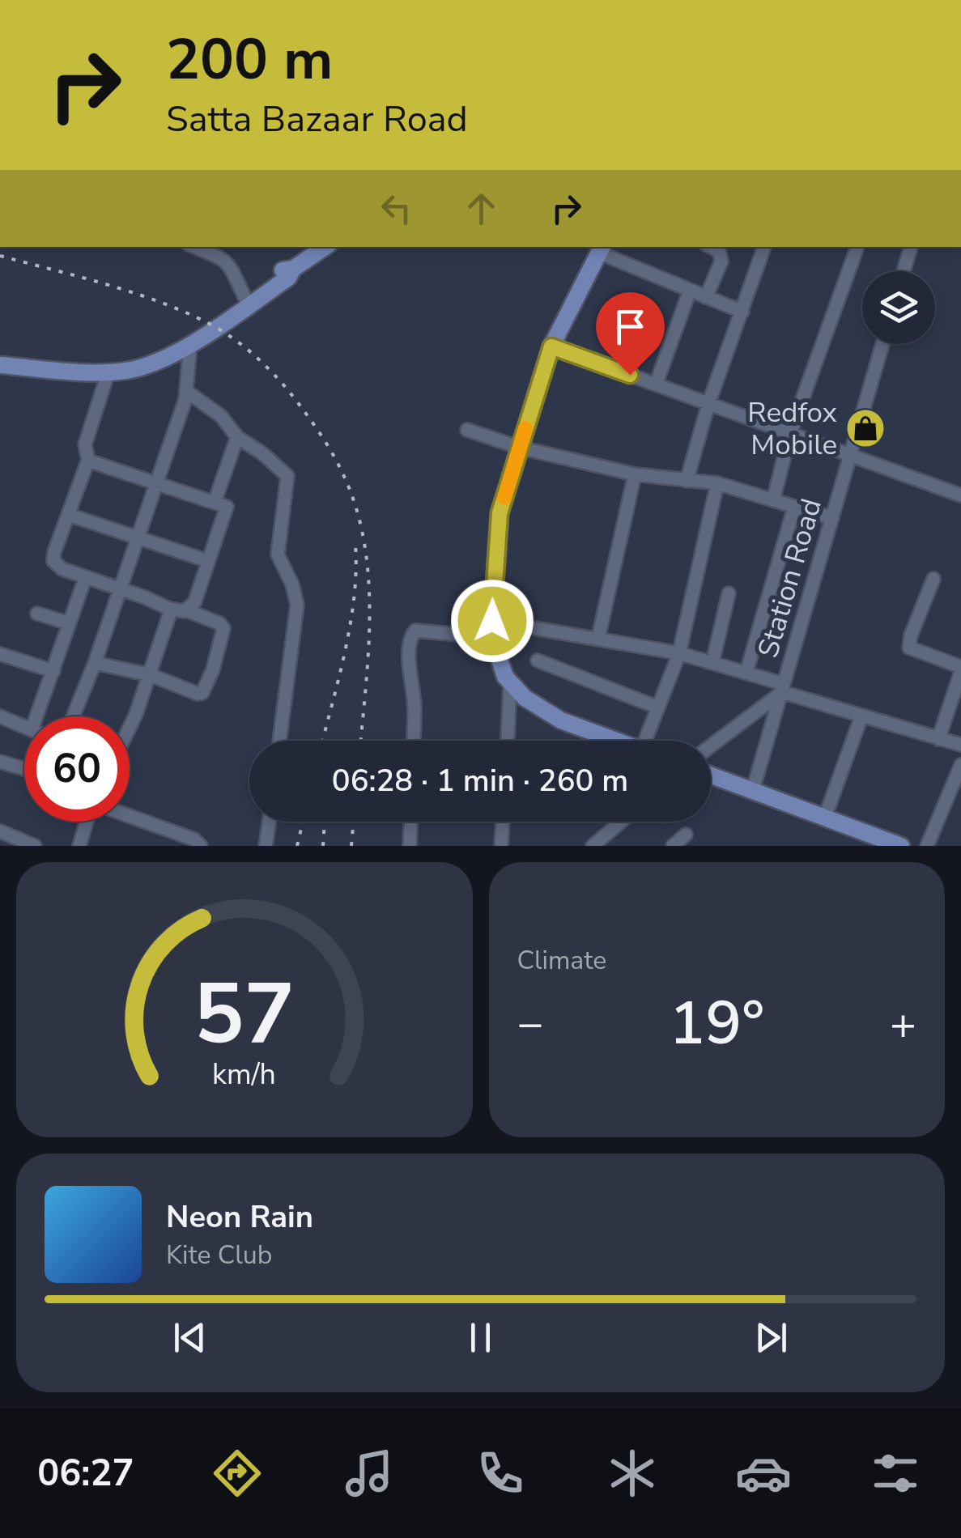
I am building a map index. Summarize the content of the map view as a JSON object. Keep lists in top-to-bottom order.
{
  "streets": {
    "street": ["Station Road"]
  },
  "places": {
    "shop": ["Redfox Mobile"]
  },
  "page": {
    "turn": ["200 m", "Satta Bazaar Road"],
    "limit": "60",
    "trip": "06:28 · 1 min · 260 m",
    "tile": "Climate",
    "heat": ["−", "19°", "+"],
    "song": ["Neon Rain", "Kite Club"],
    "tabs": "06:27",
    "gauge": ["57", "km/h"]
  }
}
